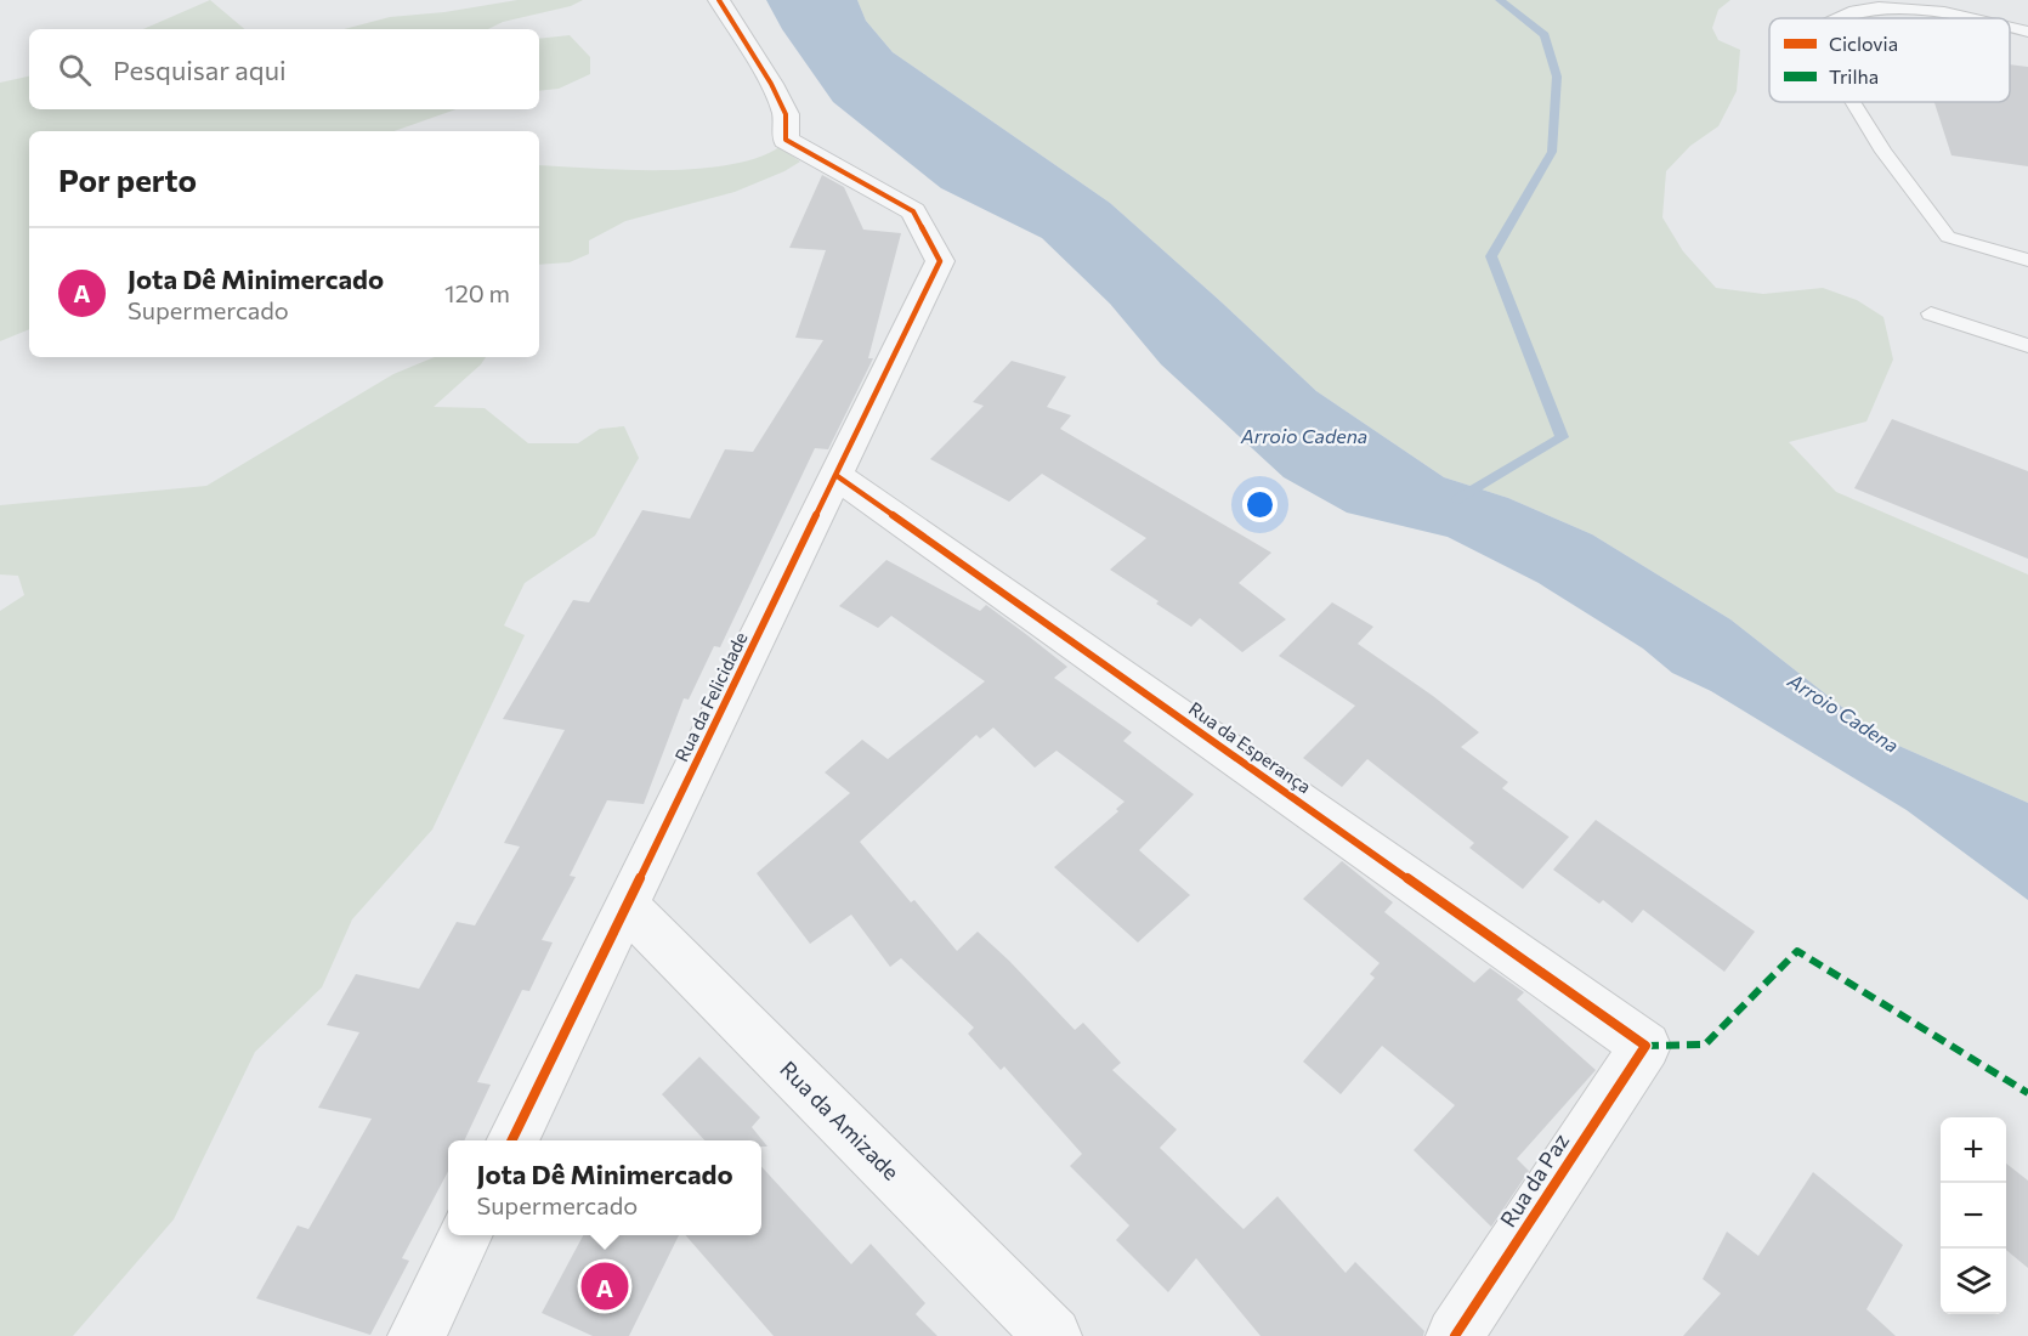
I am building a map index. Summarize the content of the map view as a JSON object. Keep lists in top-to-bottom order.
{
  "streets": {
    "street": [
      "Rua da Felicidade",
      "Rua da Esperança",
      "Rua da Amizade",
      "Rua da Paz"
    ]
  },
  "crossings": [
    ["Rua da Felicidade", "Rua da Esperança"],
    ["Rua da Felicidade", "Rua da Amizade"],
    ["Rua da Esperança", "Rua da Paz"]
  ],
  "water": ["Arroio Cadena"],
  "legend": ["Ciclovia", "Trilha"],
  "page": {
    "search": "Pesquisar aqui",
    "heading": "Por perto",
    "list": [
      {
        "mark": "A",
        "name": "Jota Dê Minimercado",
        "note": "Supermercado",
        "value": "120 m"
      }
    ],
    "map_buttons": ["+", "−"],
    "popup": ["Jota Dê Minimercado", "Supermercado"],
    "pins": "A"
  }
}
